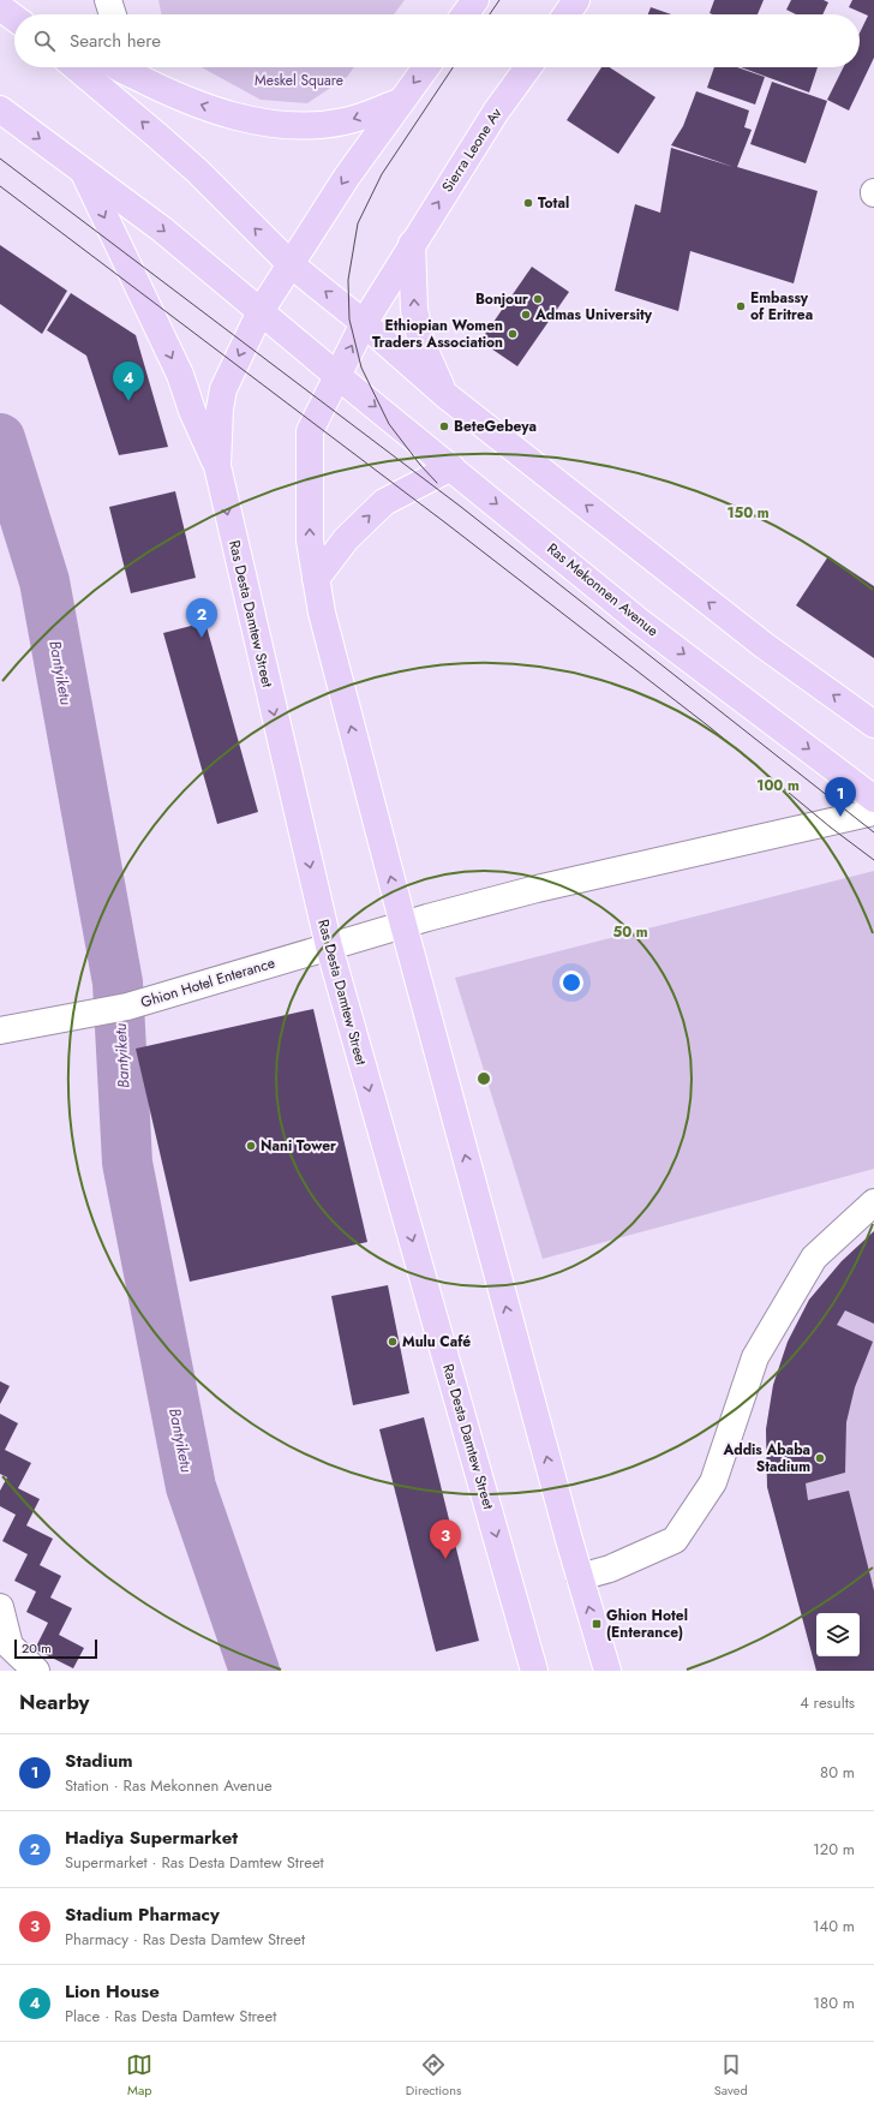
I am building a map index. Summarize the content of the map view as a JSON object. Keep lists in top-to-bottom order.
{
  "streets": {
    "main road": ["Sierra Leone Av", "Ras Mekonnen Avenue", "Ras Desta Damtew Street"],
    "street": ["Ghion Hotel Enterance"]
  },
  "crossings": [
    ["Sierra Leone Av", "Ras Mekonnen Avenue"],
    ["Ras Mekonnen Avenue", "Ras Desta Damtew Street"],
    ["Ras Desta Damtew Street", "Ghion Hotel Enterance"]
  ],
  "one_way": ["Sierra Leone Av"],
  "water": ["Bantyiketu"],
  "parks": ["Meskel Square"],
  "places": {
    "other": [
      "Total",
      "Bonjour",
      "Embassy of Eritrea",
      "Admas University",
      "Ethiopian Women Traders Association",
      "BeteGebeya",
      "Nani Tower",
      "Mulu Café",
      "Addis Ababa Stadium"
    ],
    "transit": ["Ghion Hotel (Enterance)"]
  },
  "scale_bar": "20 m",
  "page": {
    "search": "Search here",
    "pins": [
      "4",
      "2",
      "1",
      "3"
    ],
    "scale": "20 m",
    "heading": ["Nearby", "4 results"],
    "list": [
      {
        "mark": "1",
        "name": "Stadium",
        "note": "Station · Ras Mekonnen Avenue",
        "value": "80 m"
      },
      {
        "mark": "2",
        "name": "Hadiya Supermarket",
        "note": "Supermarket · Ras Desta Damtew Street",
        "value": "120 m"
      },
      {
        "mark": "3",
        "name": "Stadium Pharmacy",
        "note": "Pharmacy · Ras Desta Damtew Street",
        "value": "140 m"
      },
      {
        "mark": "4",
        "name": "Lion House",
        "note": "Place · Ras Desta Damtew Street",
        "value": "180 m"
      }
    ],
    "nav": ["Map", "Directions", "Saved"]
  },
  "rings": ["150 m", "100 m", "50 m"]
}
